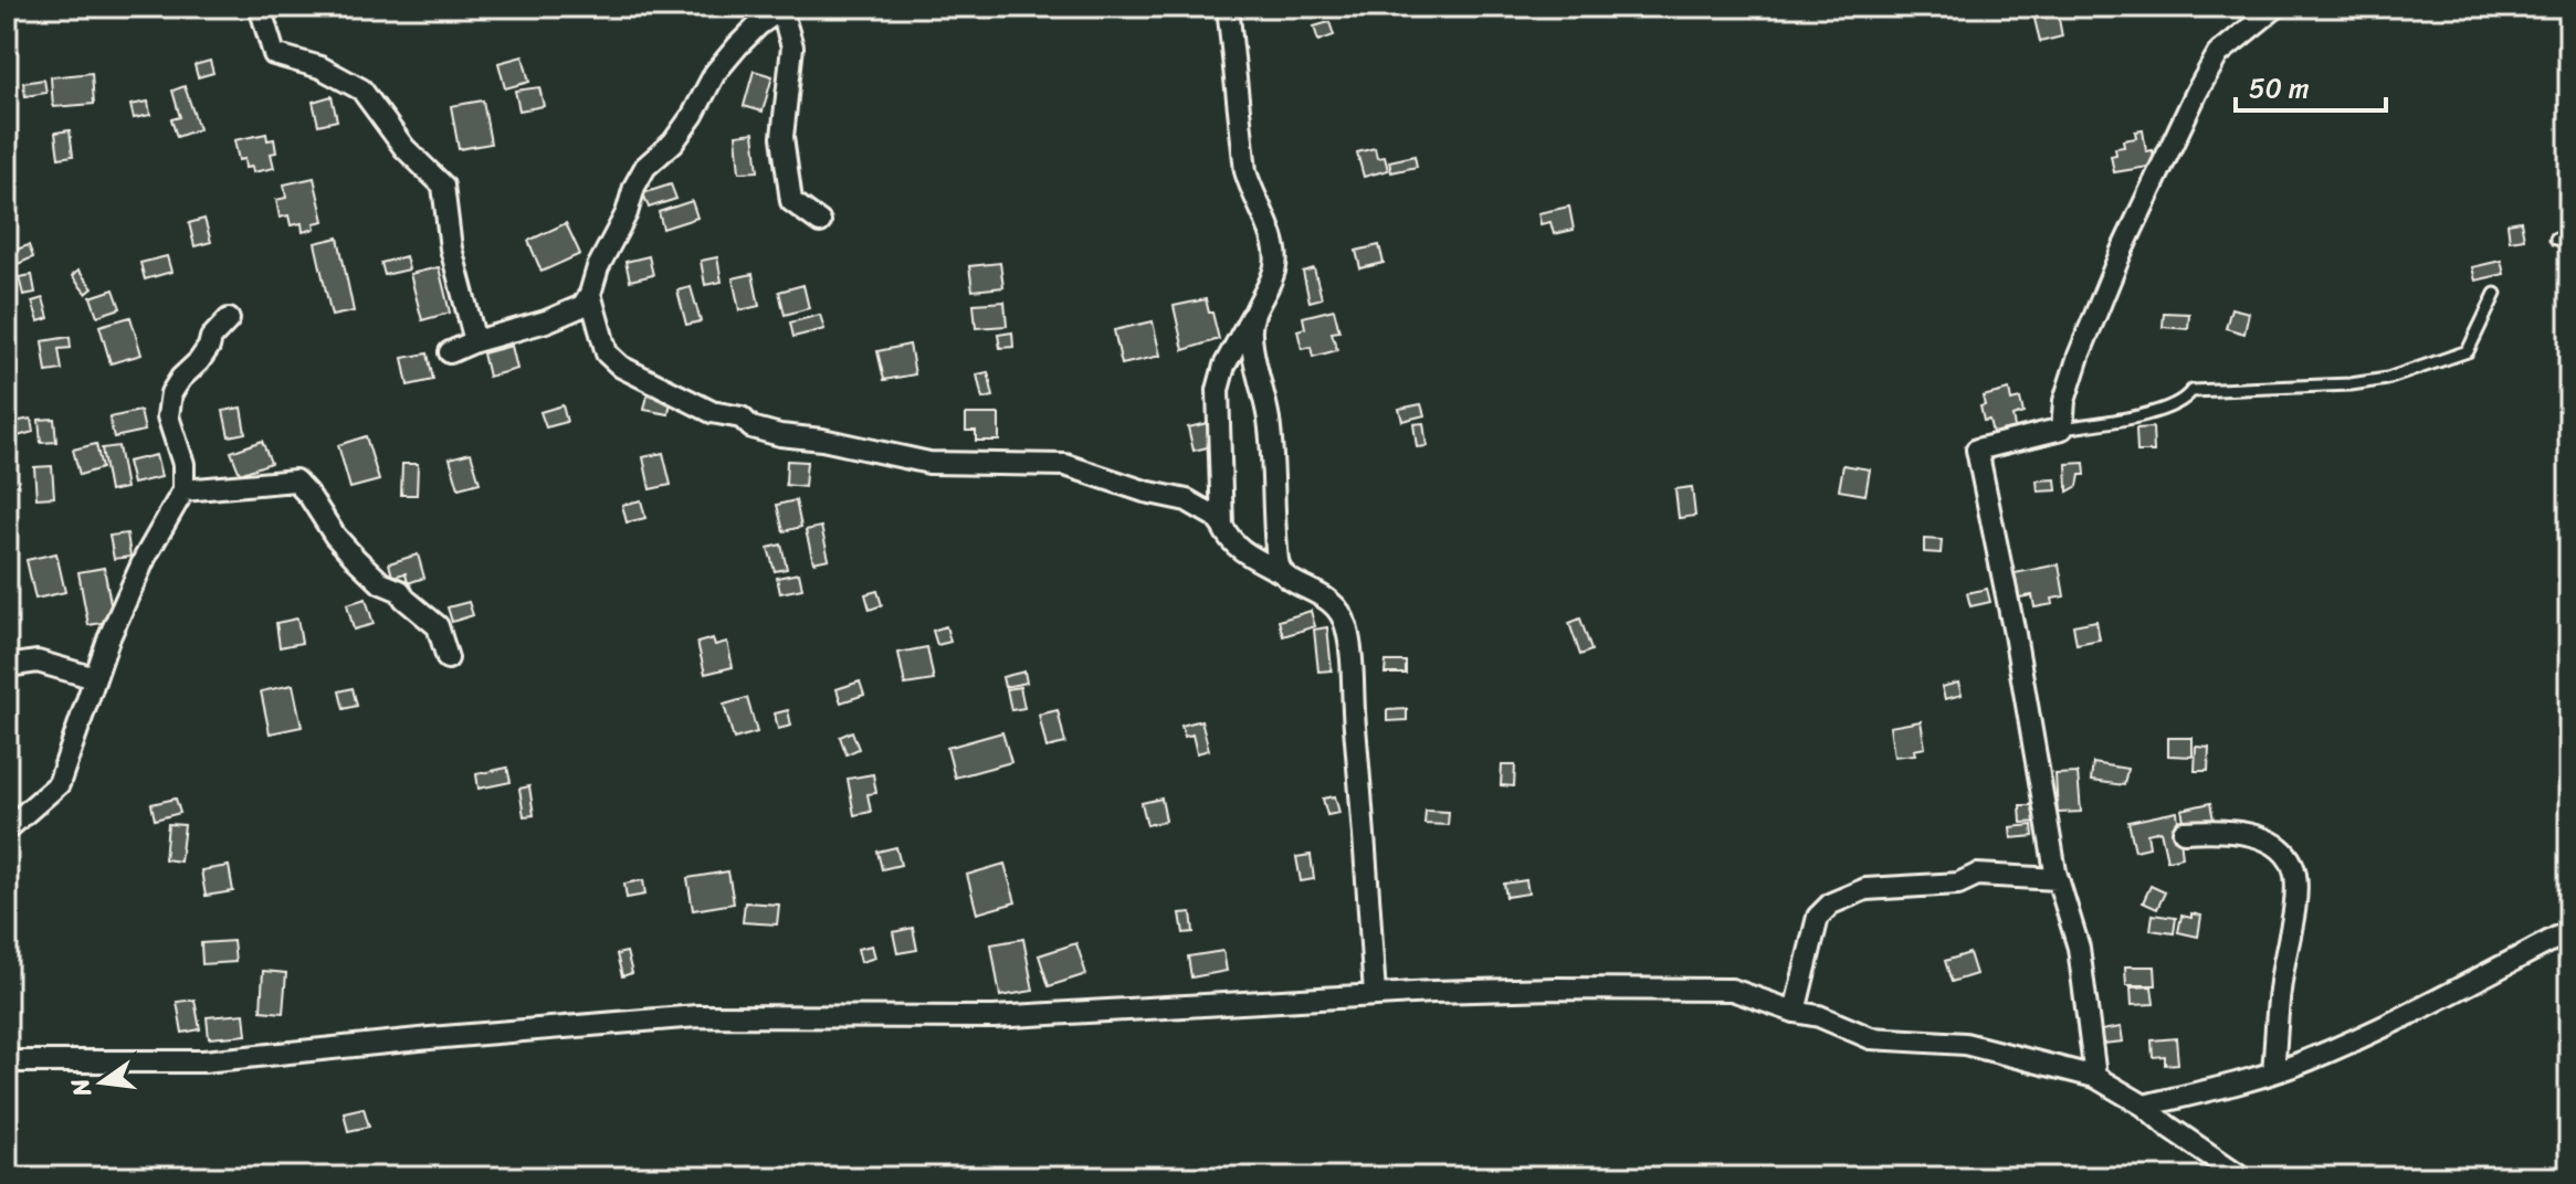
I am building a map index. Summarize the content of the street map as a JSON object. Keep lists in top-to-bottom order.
{
  "scale_bar": "50 m",
  "north": "left"
}
